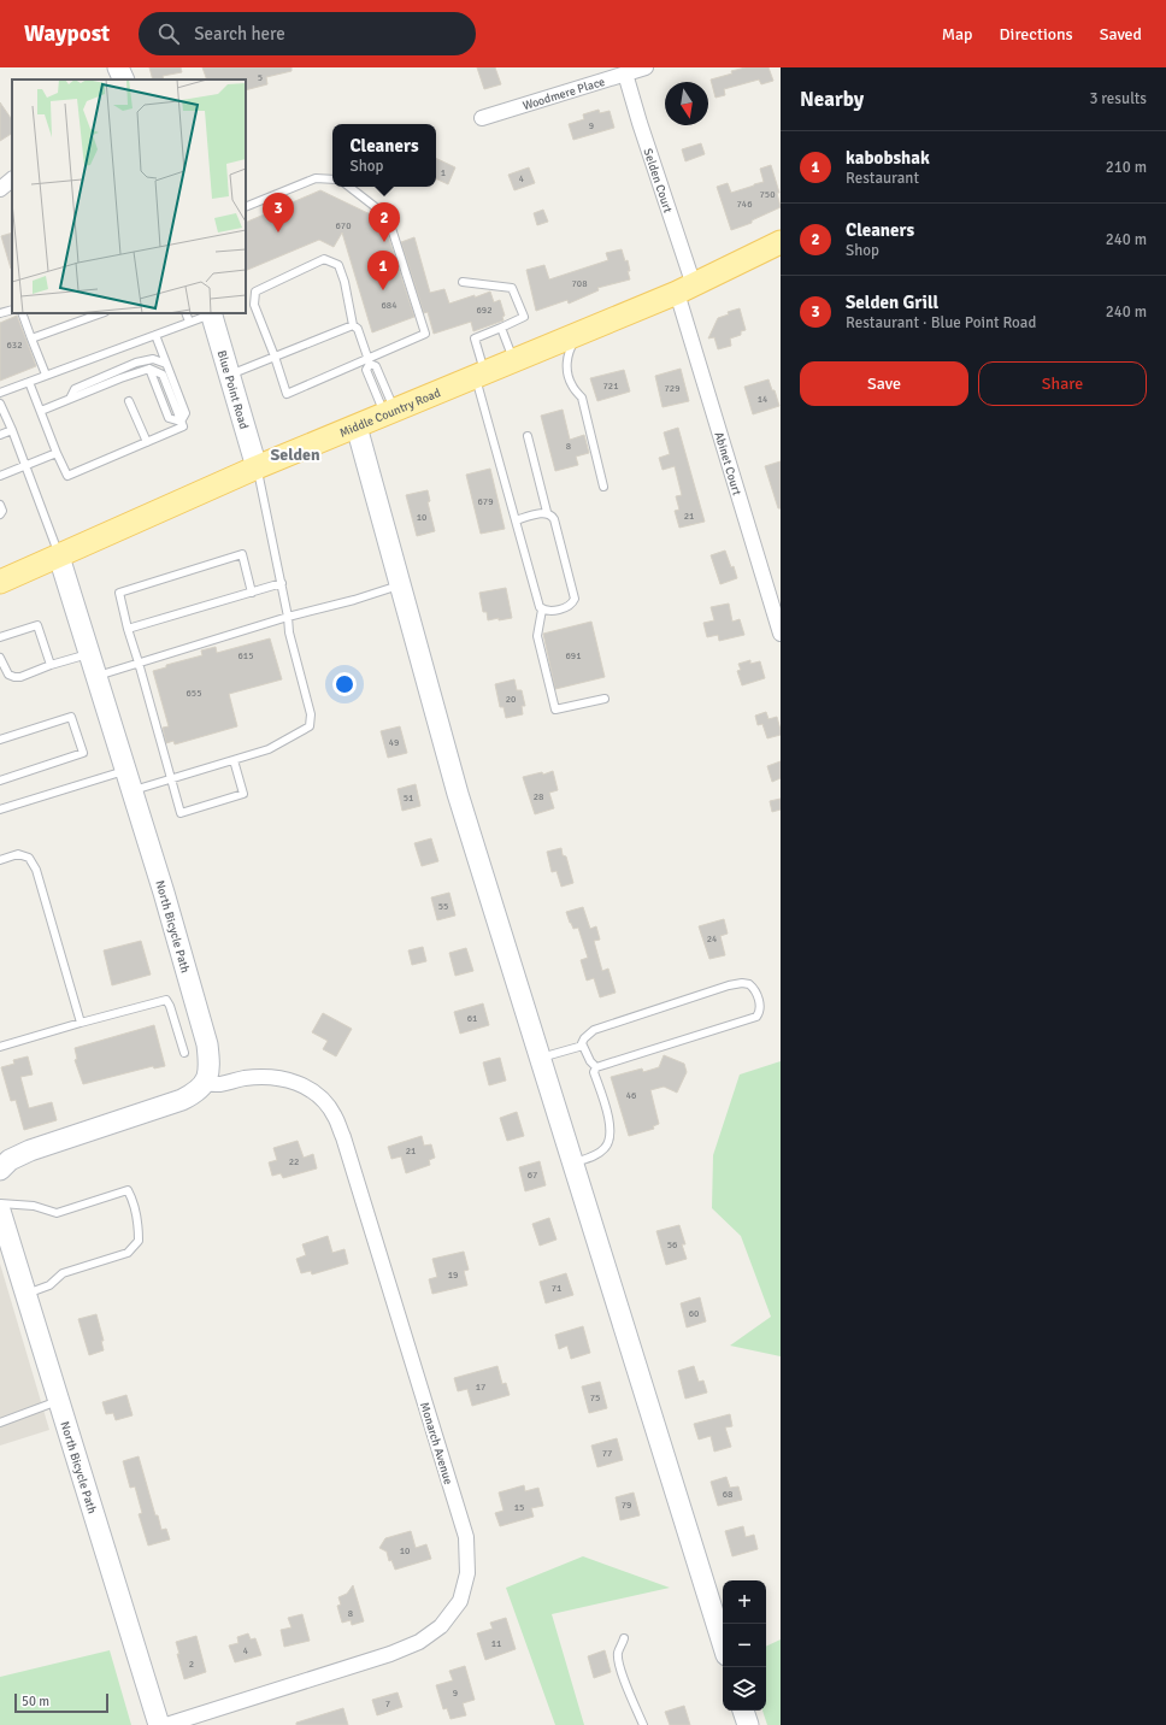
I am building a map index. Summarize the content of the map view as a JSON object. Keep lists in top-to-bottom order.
{
  "streets": {
    "main road": ["Middle Country Road"],
    "street": [
      "Woodmere Place",
      "Selden Court",
      "Blue Point Road",
      "Abinet Court",
      "North Bicycle Path",
      "Monarch Avenue"
    ]
  },
  "crossings": [
    ["Woodmere Place", "Selden Court"],
    ["Selden Court", "Middle Country Road"],
    ["Selden Court", "Abinet Court"],
    ["Blue Point Road", "Middle Country Road"],
    ["Middle Country Road", "Abinet Court"],
    ["Middle Country Road", "North Bicycle Path"],
    ["North Bicycle Path", "Monarch Avenue"]
  ],
  "districts": ["Selden"],
  "house_numbers": [
    "5",
    "9",
    "1",
    "4",
    "750",
    "746",
    "670",
    "708",
    "684",
    "692",
    "632",
    "721",
    "729",
    "14",
    "8",
    "679",
    "21",
    "10",
    "615",
    "691",
    "655",
    "20",
    "49",
    "28",
    "51",
    "55",
    "24",
    "61",
    "46",
    "21",
    "22",
    "67",
    "56",
    "19",
    "71",
    "60",
    "17",
    "75",
    "77",
    "68",
    "79",
    "15",
    "10",
    "8",
    "11",
    "4",
    "2",
    "9",
    "7"
  ],
  "scale_bar": "50 m",
  "north": "bottom",
  "page": {
    "header": "Waypost",
    "search": "Search here",
    "nav": ["Map", "Directions", "Saved"],
    "heading": ["Nearby", "3 results"],
    "popup": ["Cleaners", "Shop"],
    "list": [
      {
        "mark": "1",
        "name": "kabobshak",
        "note": "Restaurant",
        "value": "210 m"
      },
      {
        "mark": "2",
        "name": "Cleaners",
        "note": "Shop",
        "value": "240 m"
      },
      {
        "mark": "3",
        "name": "Selden Grill",
        "note": "Restaurant · Blue Point Road",
        "value": "240 m"
      }
    ],
    "pins": ["3", "2", "1"],
    "buttons": ["Save", "Share"],
    "map_buttons": ["+", "−"],
    "scale": "50 m"
  }
}
